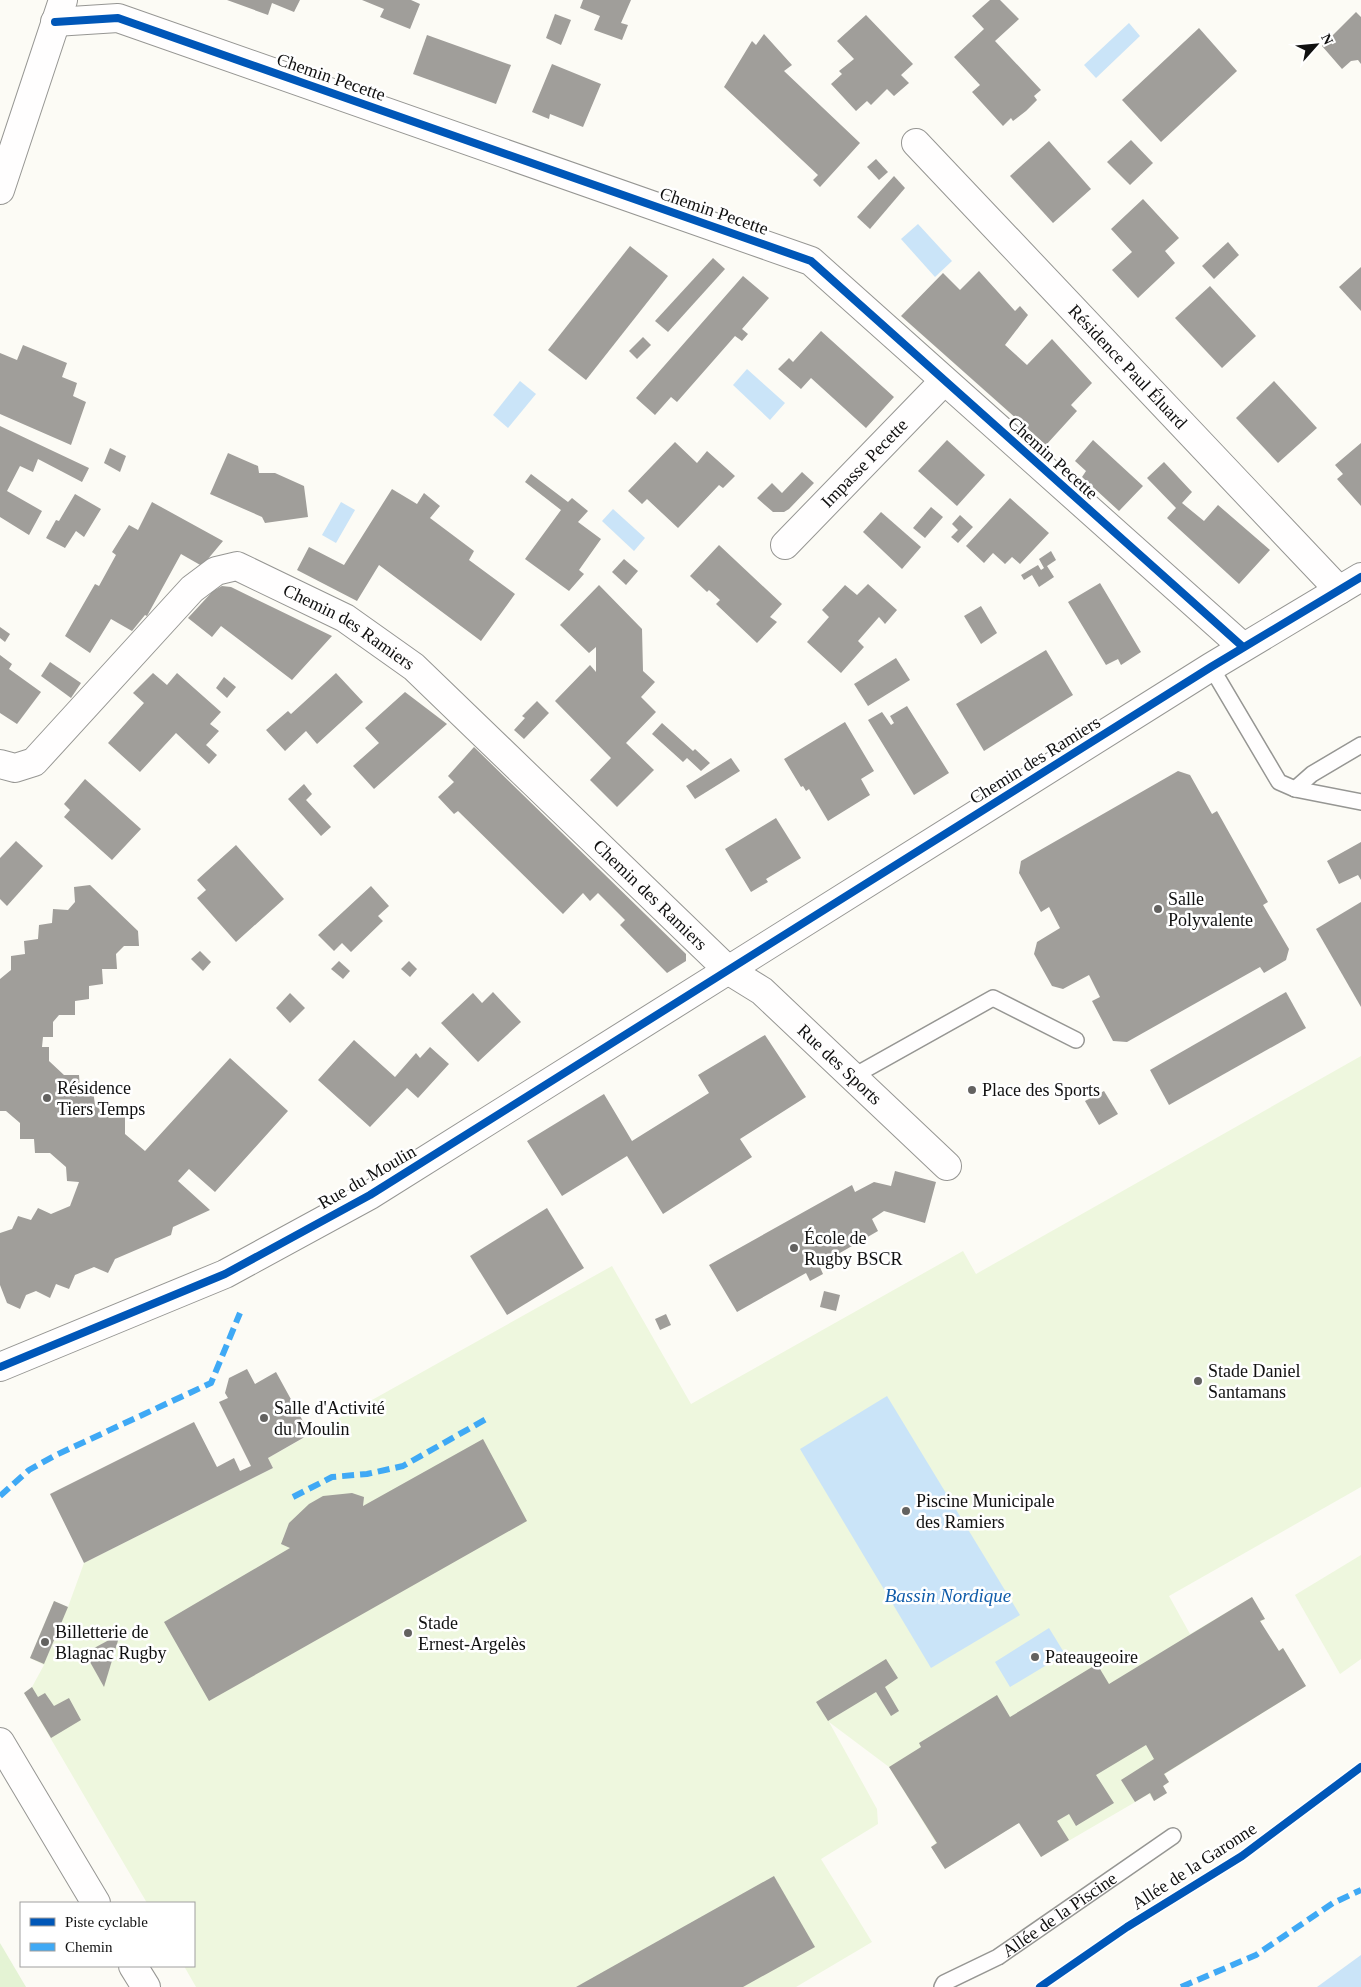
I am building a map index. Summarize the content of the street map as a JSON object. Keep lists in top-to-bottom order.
{
  "streets": {
    "street": [
      "Chemin Pecette",
      "Résidence Paul Éluard",
      "Impasse Pecette",
      "Chemin des Ramiers",
      "Rue des Sports",
      "Rue du Moulin"
    ],
    "lane": ["Allée de la Piscine"],
    "cycle path": ["Allée de la Garonne"]
  },
  "crossings": [
    ["Chemin Pecette", "Impasse Pecette"],
    ["Chemin Pecette", "Chemin des Ramiers"],
    ["Résidence Paul Éluard", "Chemin des Ramiers"],
    ["Chemin des Ramiers", "Rue des Sports"],
    ["Chemin des Ramiers", "Rue du Moulin"],
    ["Rue des Sports", "Rue du Moulin"]
  ],
  "water": ["Bassin Nordique"],
  "places": [
    "Salle Polyvalente",
    "Place des Sports",
    "Résidence Tiers Temps",
    "École de Rugby BSCR",
    "Stade Daniel Santamans",
    "Salle d'Activité du Moulin",
    "Piscine Municipale des Ramiers",
    "Stade Ernest-Argelès",
    "Billetterie de Blagnac Rugby",
    "Pateaugeoire"
  ],
  "legend": ["Piste cyclable", "Chemin"],
  "north": "top right"
}
